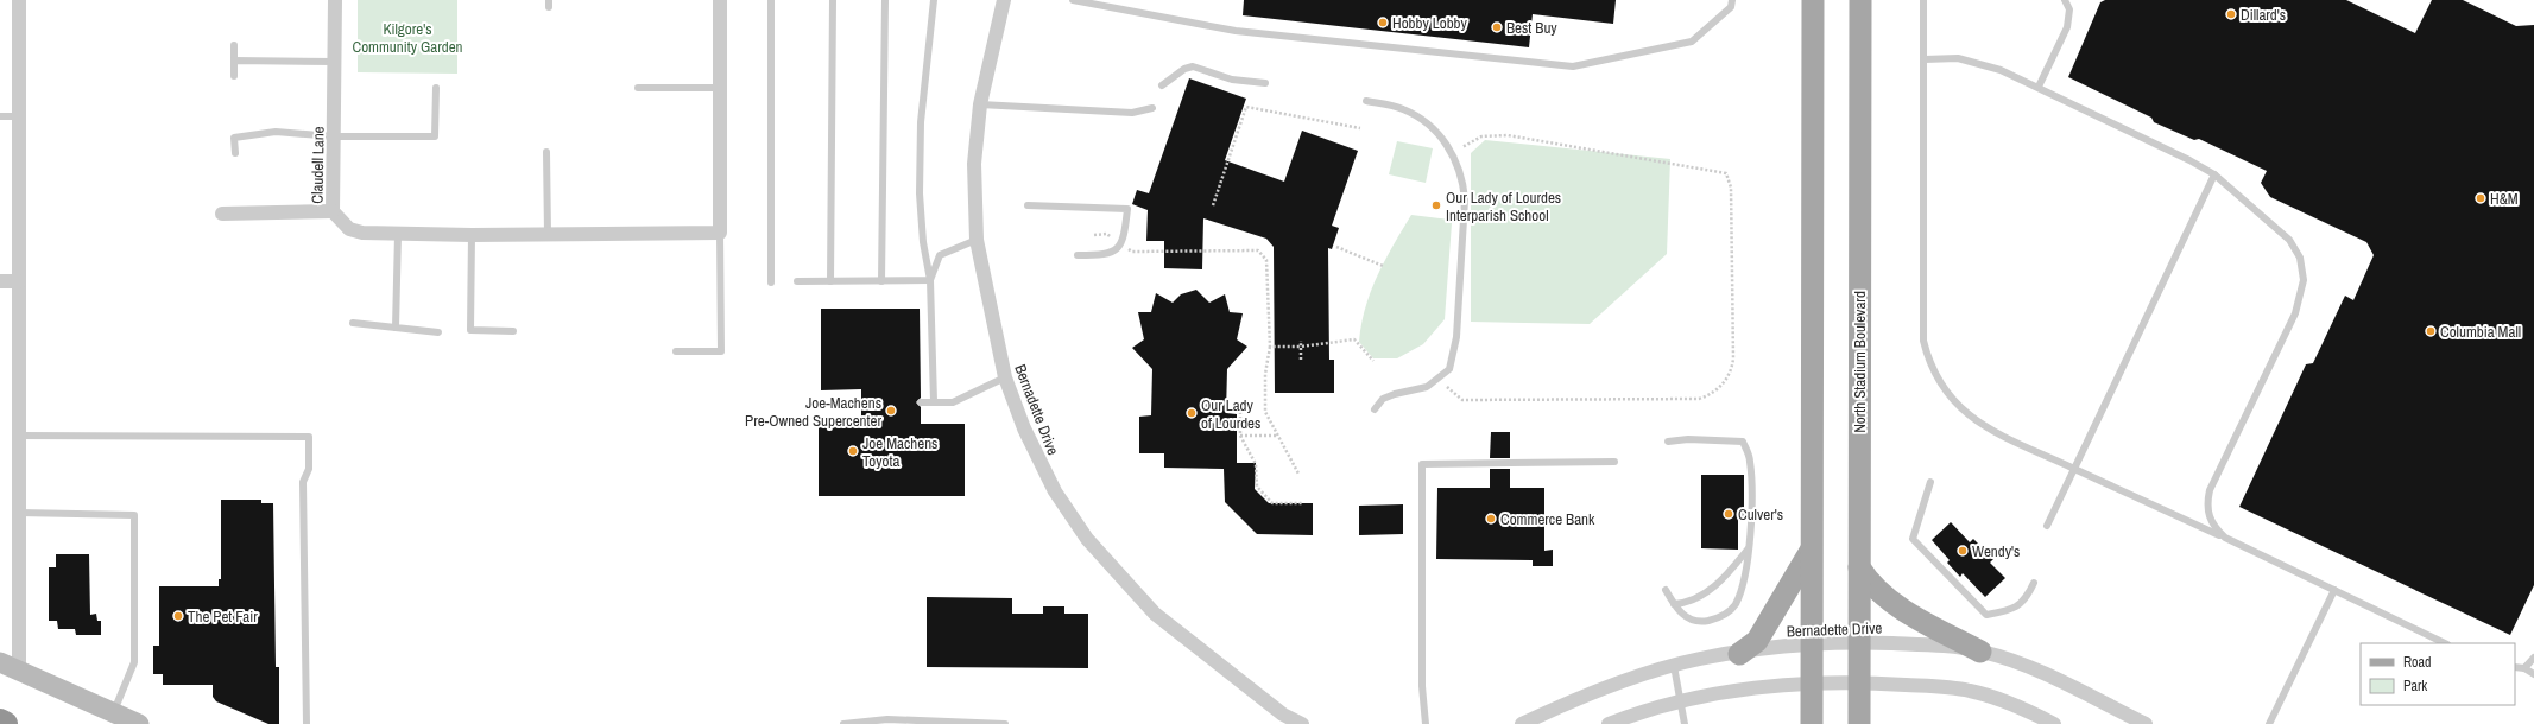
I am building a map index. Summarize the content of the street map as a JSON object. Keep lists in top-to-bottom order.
{
  "streets": {
    "main road": ["North Stadium Boulevard"],
    "street": ["Claudell Lane", "Bernadette Drive"]
  },
  "crossings": [
    ["North Stadium Boulevard", "Bernadette Drive"]
  ],
  "parks": ["Kilgore's Community Garden"],
  "places": [
    "Dillard's",
    "Hobby Lobby",
    "Best Buy",
    "H&M",
    "Our Lady of Lourdes Interparish School",
    "Columbia Mall",
    "Joe-Machens Pre-Owned Supercenter",
    "Our Lady of Lourdes",
    "Joe Machens Toyota",
    "Culver's",
    "Commerce Bank",
    "Wendy's",
    "The Pet Fair"
  ],
  "legend": ["Road", "Park"]
}
